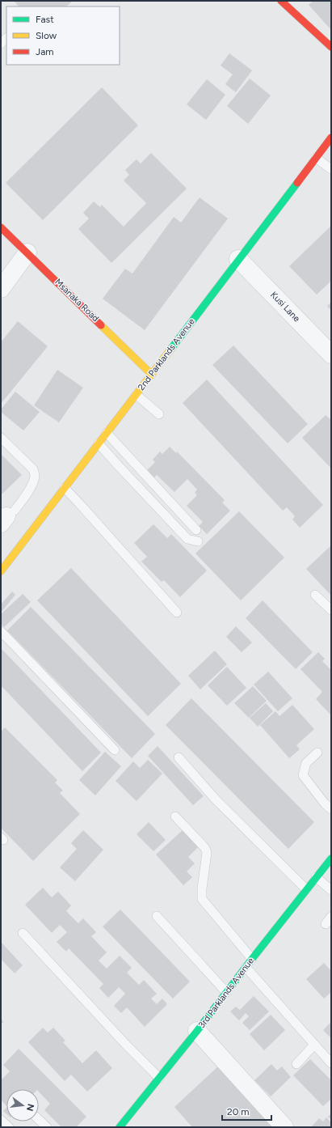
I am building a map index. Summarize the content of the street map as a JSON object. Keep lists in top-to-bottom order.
{
  "streets": {
    "street": [
      "Msanaka Road",
      "Kusi Lane",
      "2nd Parklands Avenue",
      "3rd Parklands Avenue"
    ]
  },
  "crossings": [
    ["Msanaka Road", "2nd Parklands Avenue"],
    ["Kusi Lane", "2nd Parklands Avenue"]
  ],
  "legend": ["Fast", "Slow", "Jam"],
  "scale_bar": "20 m",
  "north": "right"
}
